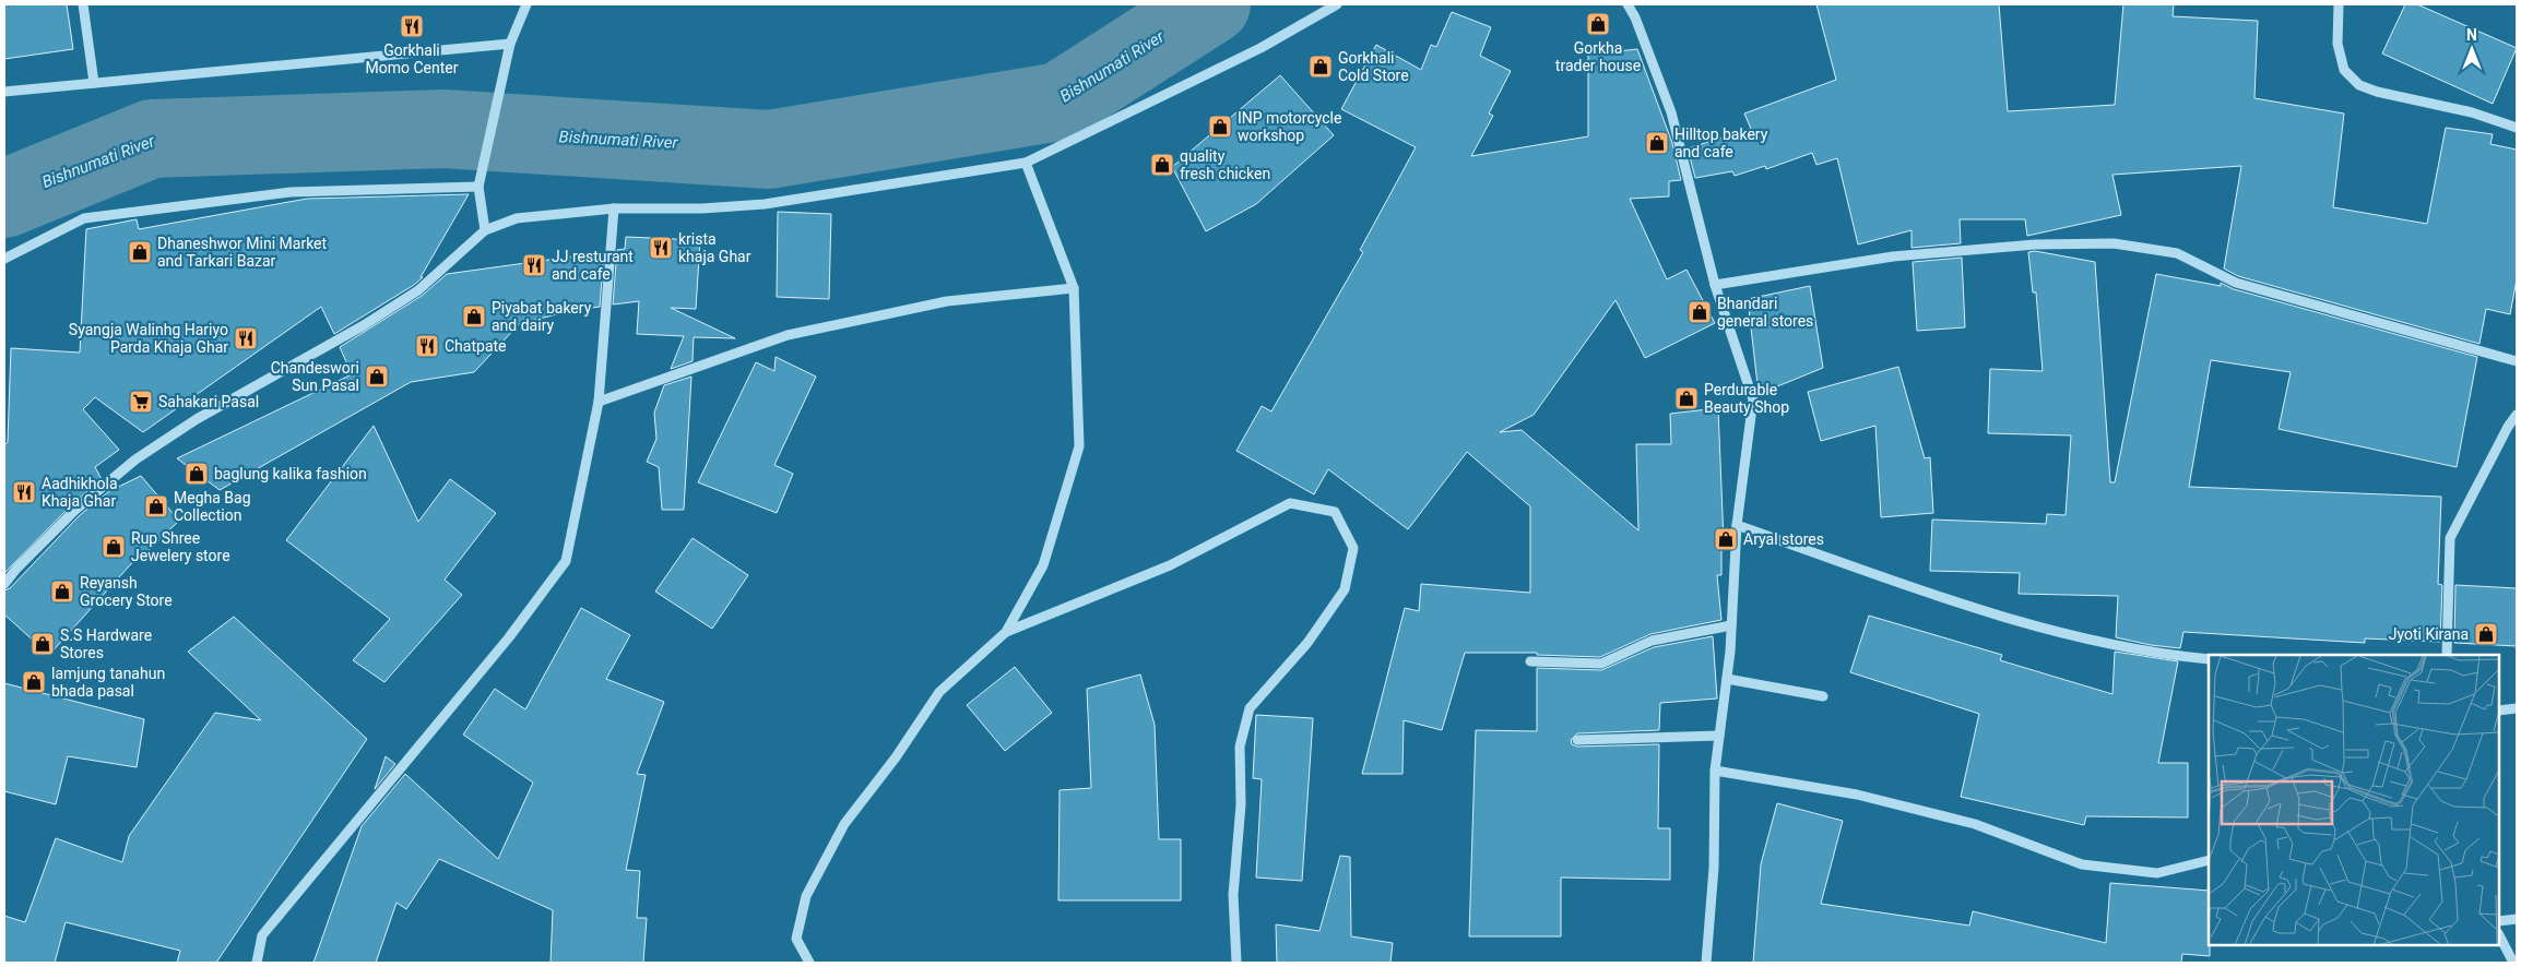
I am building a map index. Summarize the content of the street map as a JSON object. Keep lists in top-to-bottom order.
{
  "water": ["Bishnumati River"],
  "places": {
    "shop": [
      "Gorkha trader house",
      "Gorkhali Cold Store",
      "INP motorcycle workshop",
      "Hilltop bakery and cafe",
      "quality fresh chicken",
      "Dhaneshwor Mini Market and Tarkari Bazar",
      "Bhandari general stores",
      "Piyabat bakery and dairy",
      "Chandeswori Sun Pasal",
      "Perdurable Beauty Shop",
      "baglung kalika fashion",
      "Megha Bag Collection",
      "Aryal stores",
      "Rup Shree Jewelery store",
      "Reyansh Grocery Store",
      "Jyoti Kirana",
      "S.S Hardware Stores",
      "lamjung tanahun bhada pasal"
    ],
    "restaurant": [
      "Gorkhali Momo Center",
      "krista khaja Ghar",
      "JJ resturant and cafe",
      "Syangja Walinhg Hariyo Parda Khaja Ghar",
      "Chatpate",
      "Aadhikhola Khaja Ghar"
    ],
    "supermarket": ["Sahakari Pasal"]
  },
  "north": "top"
}
